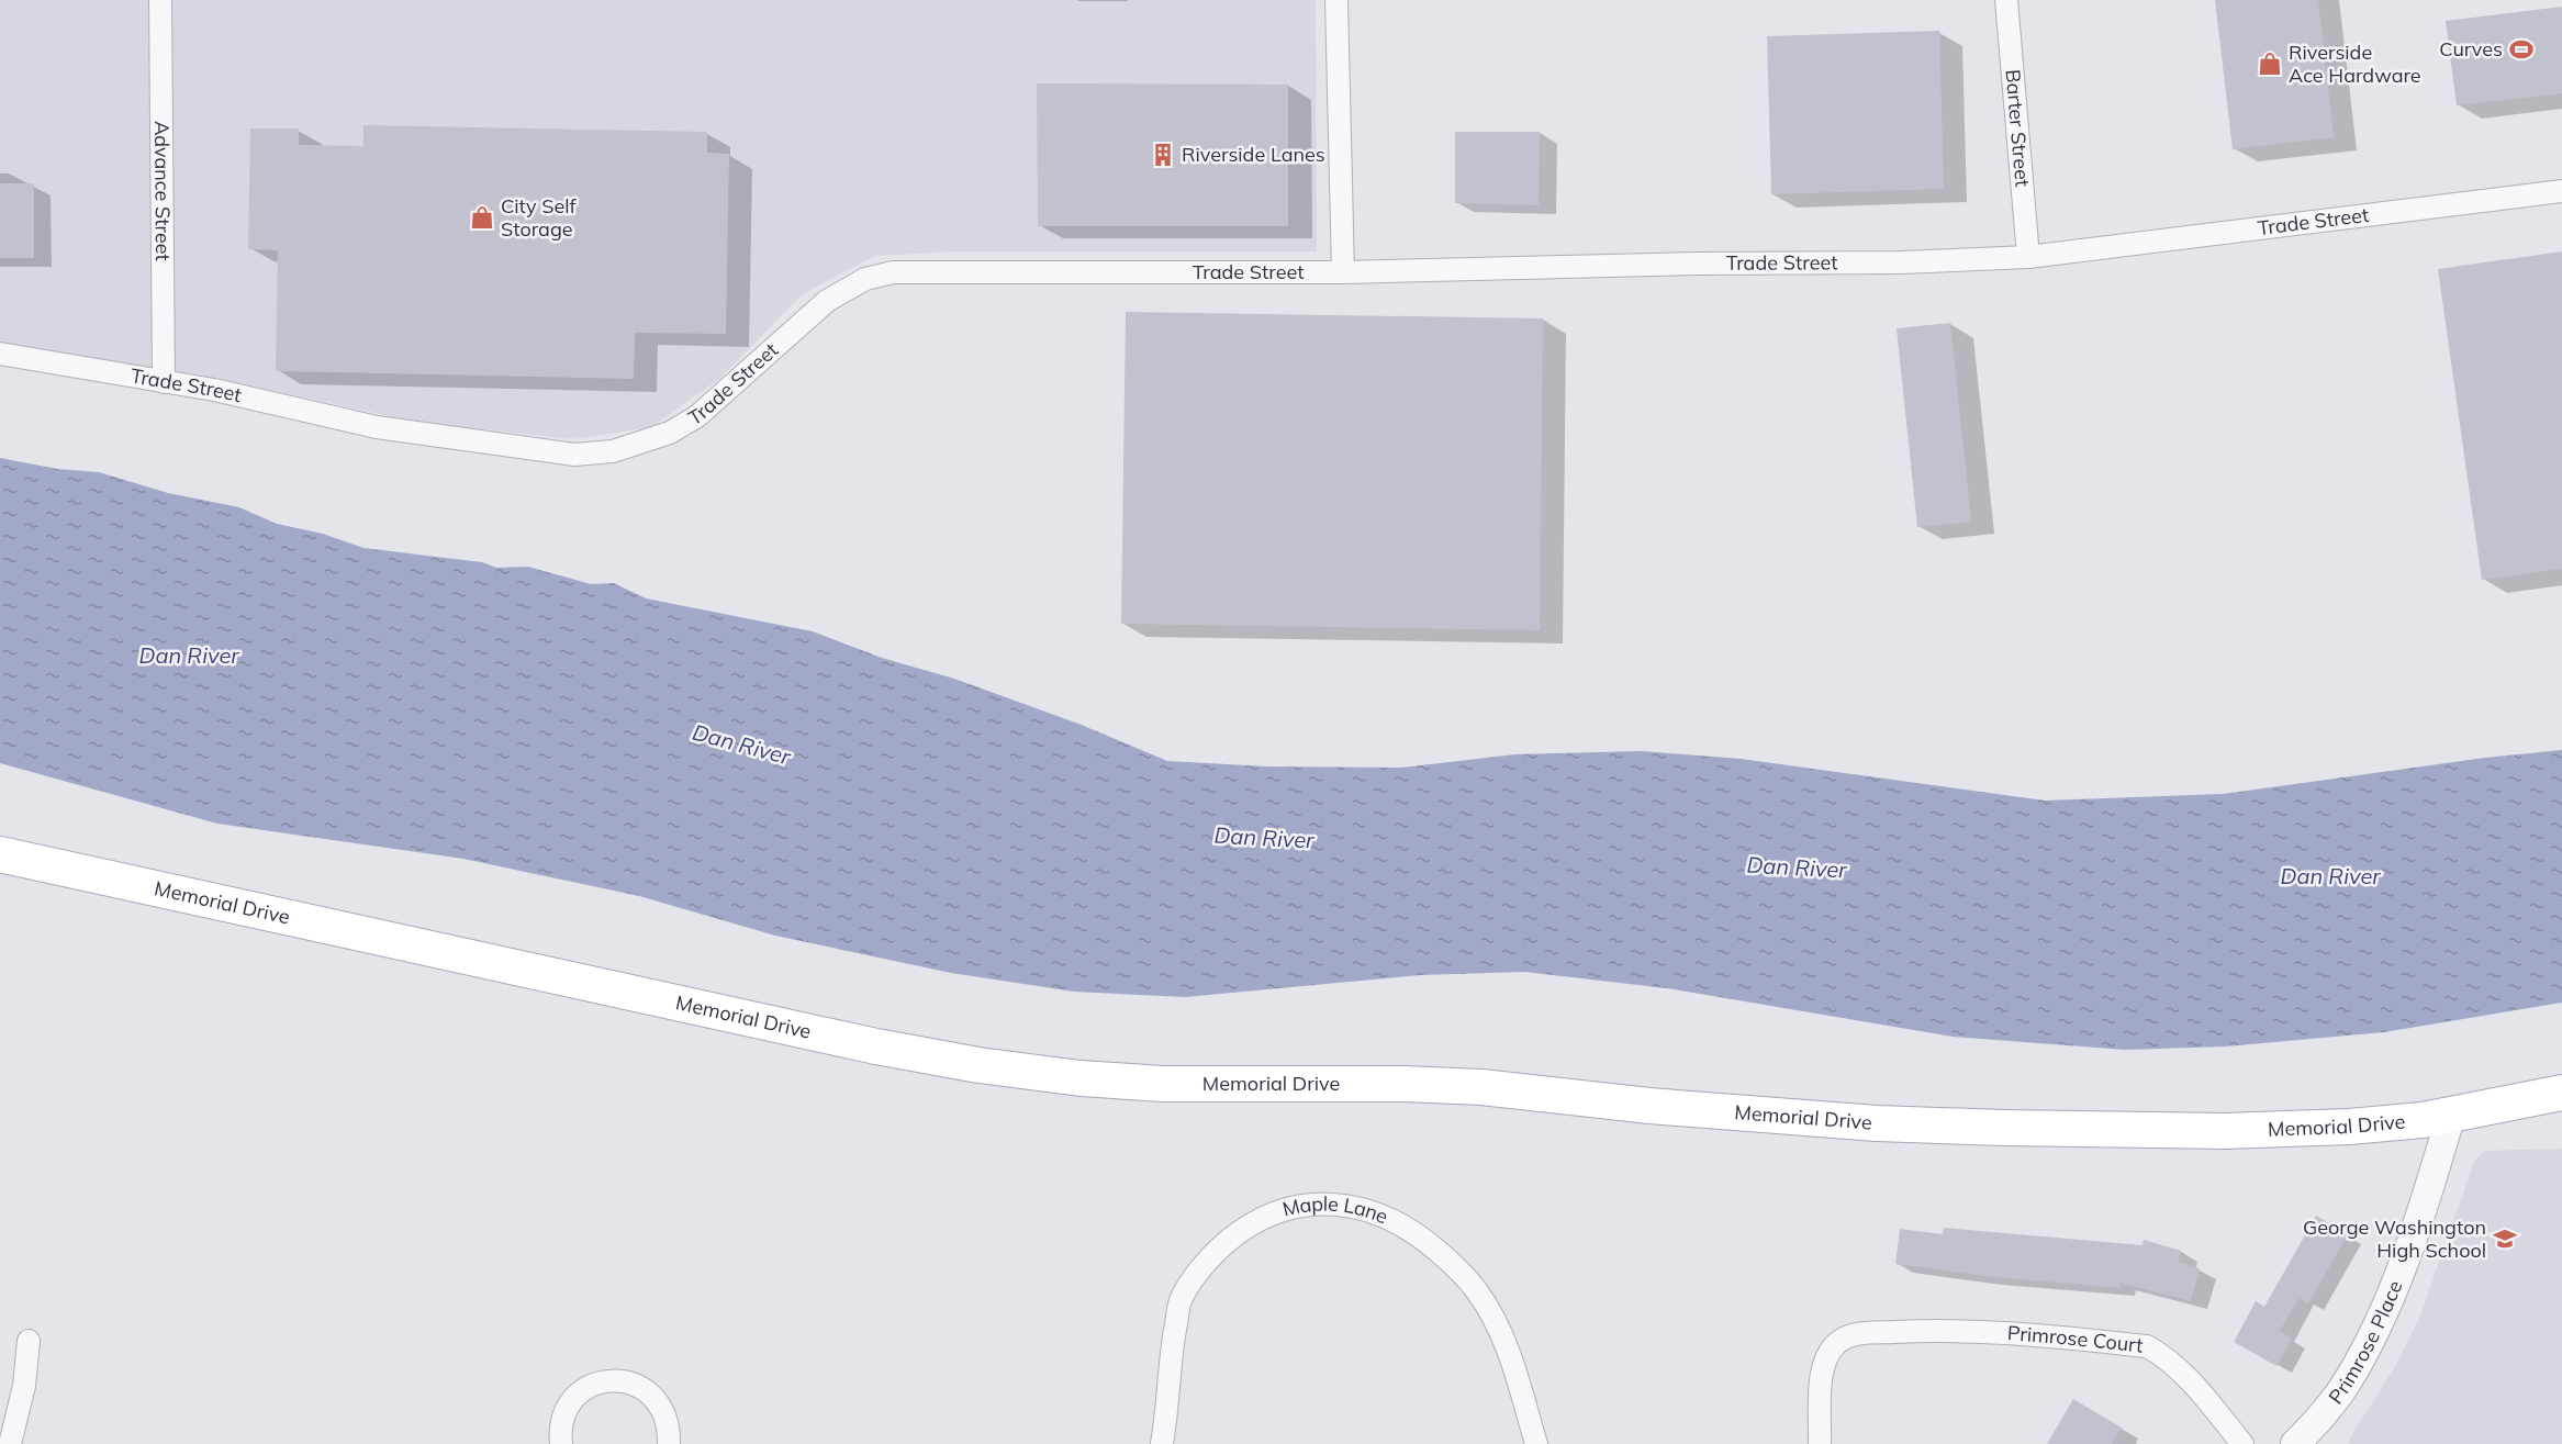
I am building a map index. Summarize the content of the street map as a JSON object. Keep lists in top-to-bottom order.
{
  "streets": {
    "main road": ["Memorial Drive"],
    "street": [
      "Barter Street",
      "Advance Street",
      "Trade Street",
      "Maple Lane",
      "Primrose Court",
      "Primrose Place"
    ]
  },
  "crossings": [
    ["Barter Street", "Trade Street"],
    ["Advance Street", "Trade Street"],
    ["Memorial Drive", "Primrose Place"]
  ],
  "water": ["Dan River"],
  "places": {
    "sports": ["Curves"],
    "shop": ["Riverside Ace Hardware", "City Self Storage"],
    "building": ["Riverside Lanes"],
    "school or university": ["George Washington High School"]
  }
}
